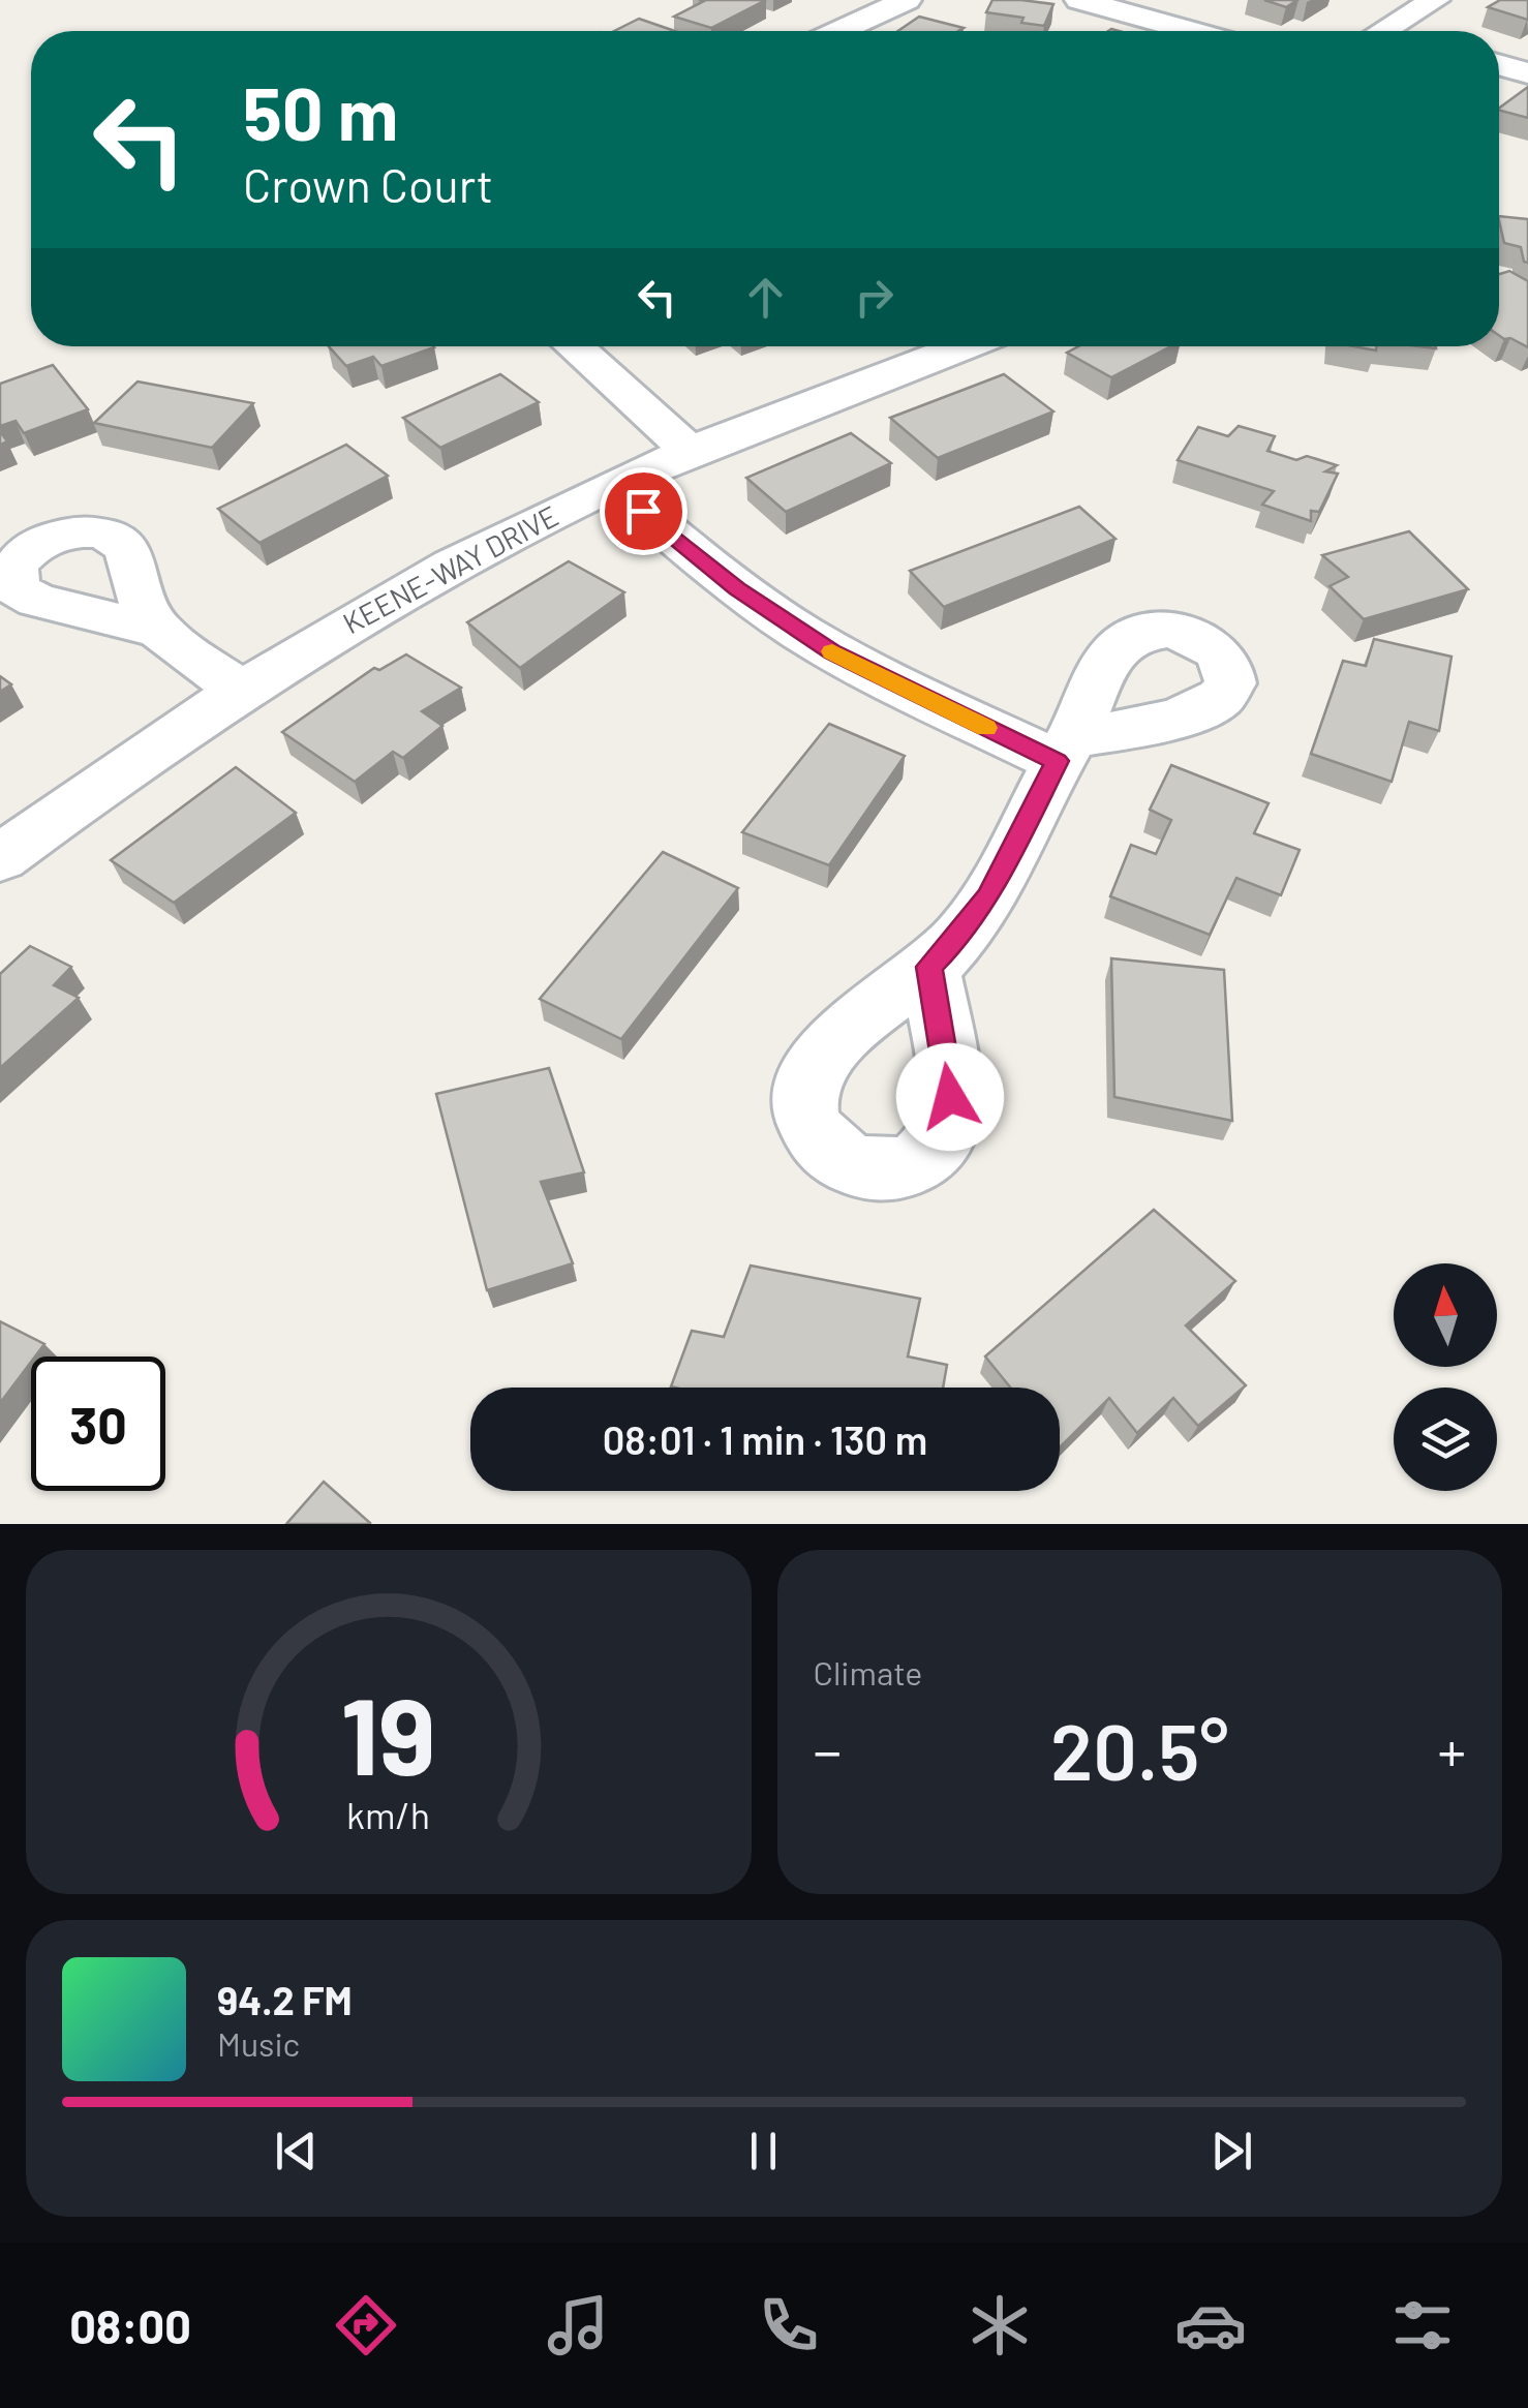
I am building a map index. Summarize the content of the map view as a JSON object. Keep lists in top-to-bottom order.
{
  "streets": {
    "street": ["KEENE-WAY DRIVE"]
  },
  "north": "top",
  "page": {
    "turn": ["50 m", "Crown Court"],
    "limit": "30",
    "trip": "08:01 · 1 min · 130 m",
    "tile": "Climate",
    "heat": ["−", "20.5°", "+"],
    "song": ["94.2 FM", "Music"],
    "tabs": "08:00",
    "gauge": ["19", "km/h"]
  }
}
